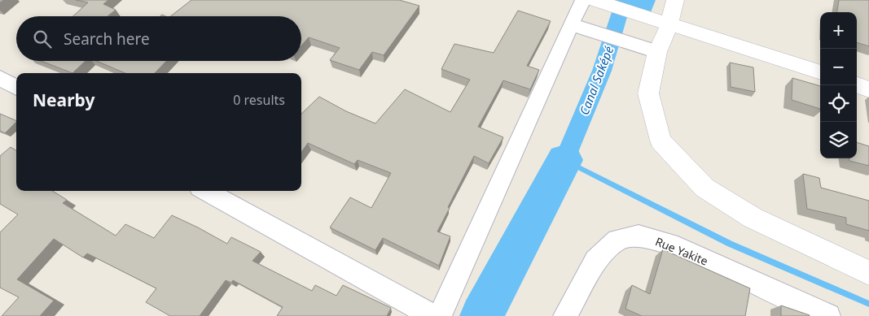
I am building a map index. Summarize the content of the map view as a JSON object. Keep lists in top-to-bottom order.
{
  "streets": {
    "street": ["Rue Yakite"]
  },
  "water": ["Canal Saképé"],
  "page": {
    "map_buttons": ["+", "−"],
    "search": "Search here",
    "heading": ["Nearby", "0 results"]
  }
}
